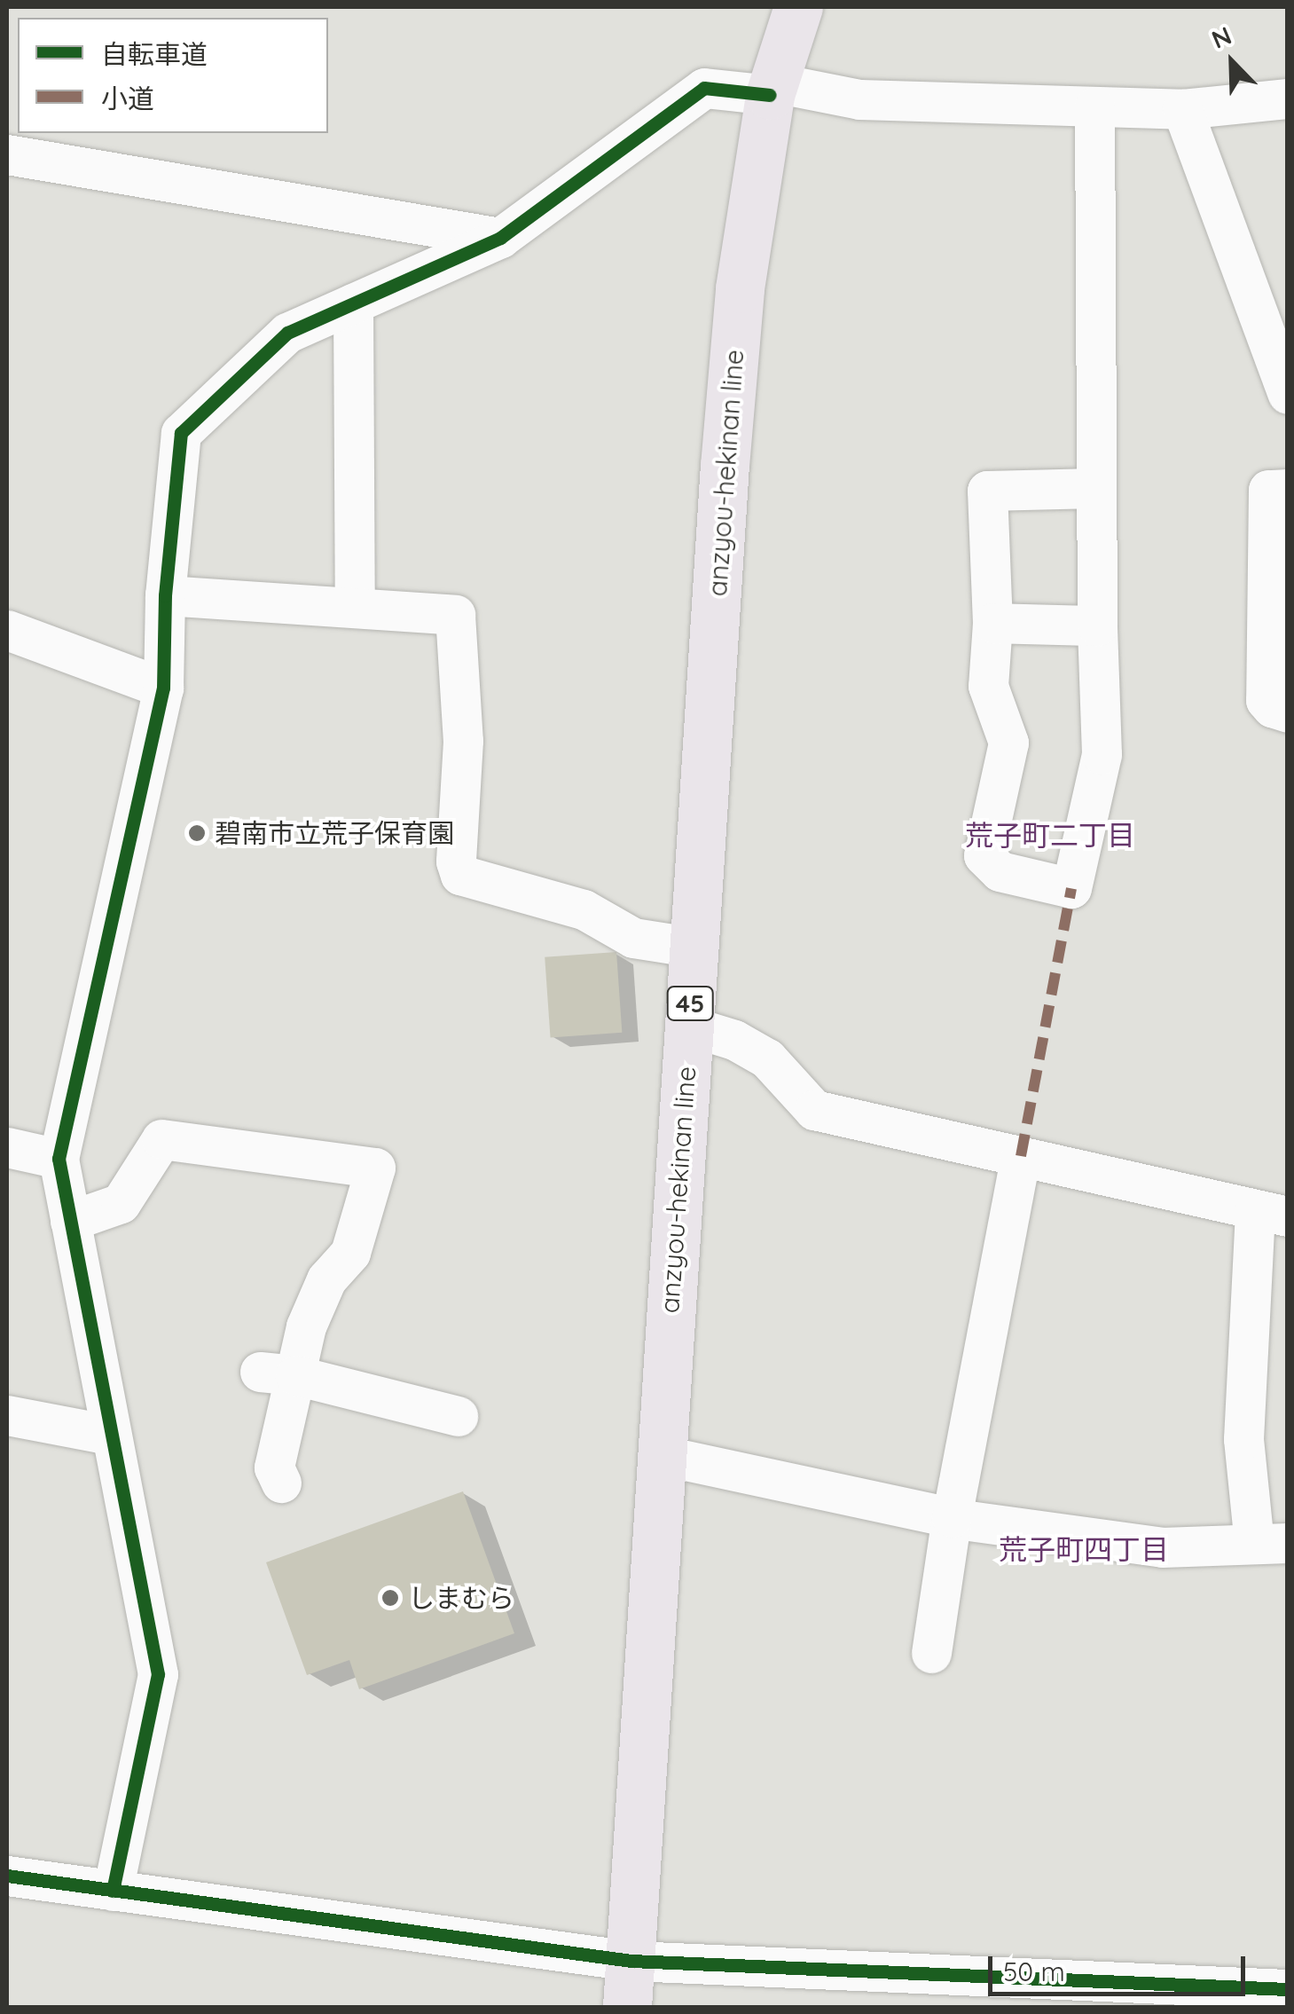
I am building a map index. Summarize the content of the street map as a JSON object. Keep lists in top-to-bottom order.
{
  "streets": {
    "main road": ["anzyou-hekinan line", "45"]
  },
  "districts": ["荒子町二丁目", "荒子町四丁目"],
  "places": ["碧南市立荒子保育園", "しまむら"],
  "legend": ["自転車道", "小道"],
  "scale_bar": "50 m",
  "north": "top left"
}
